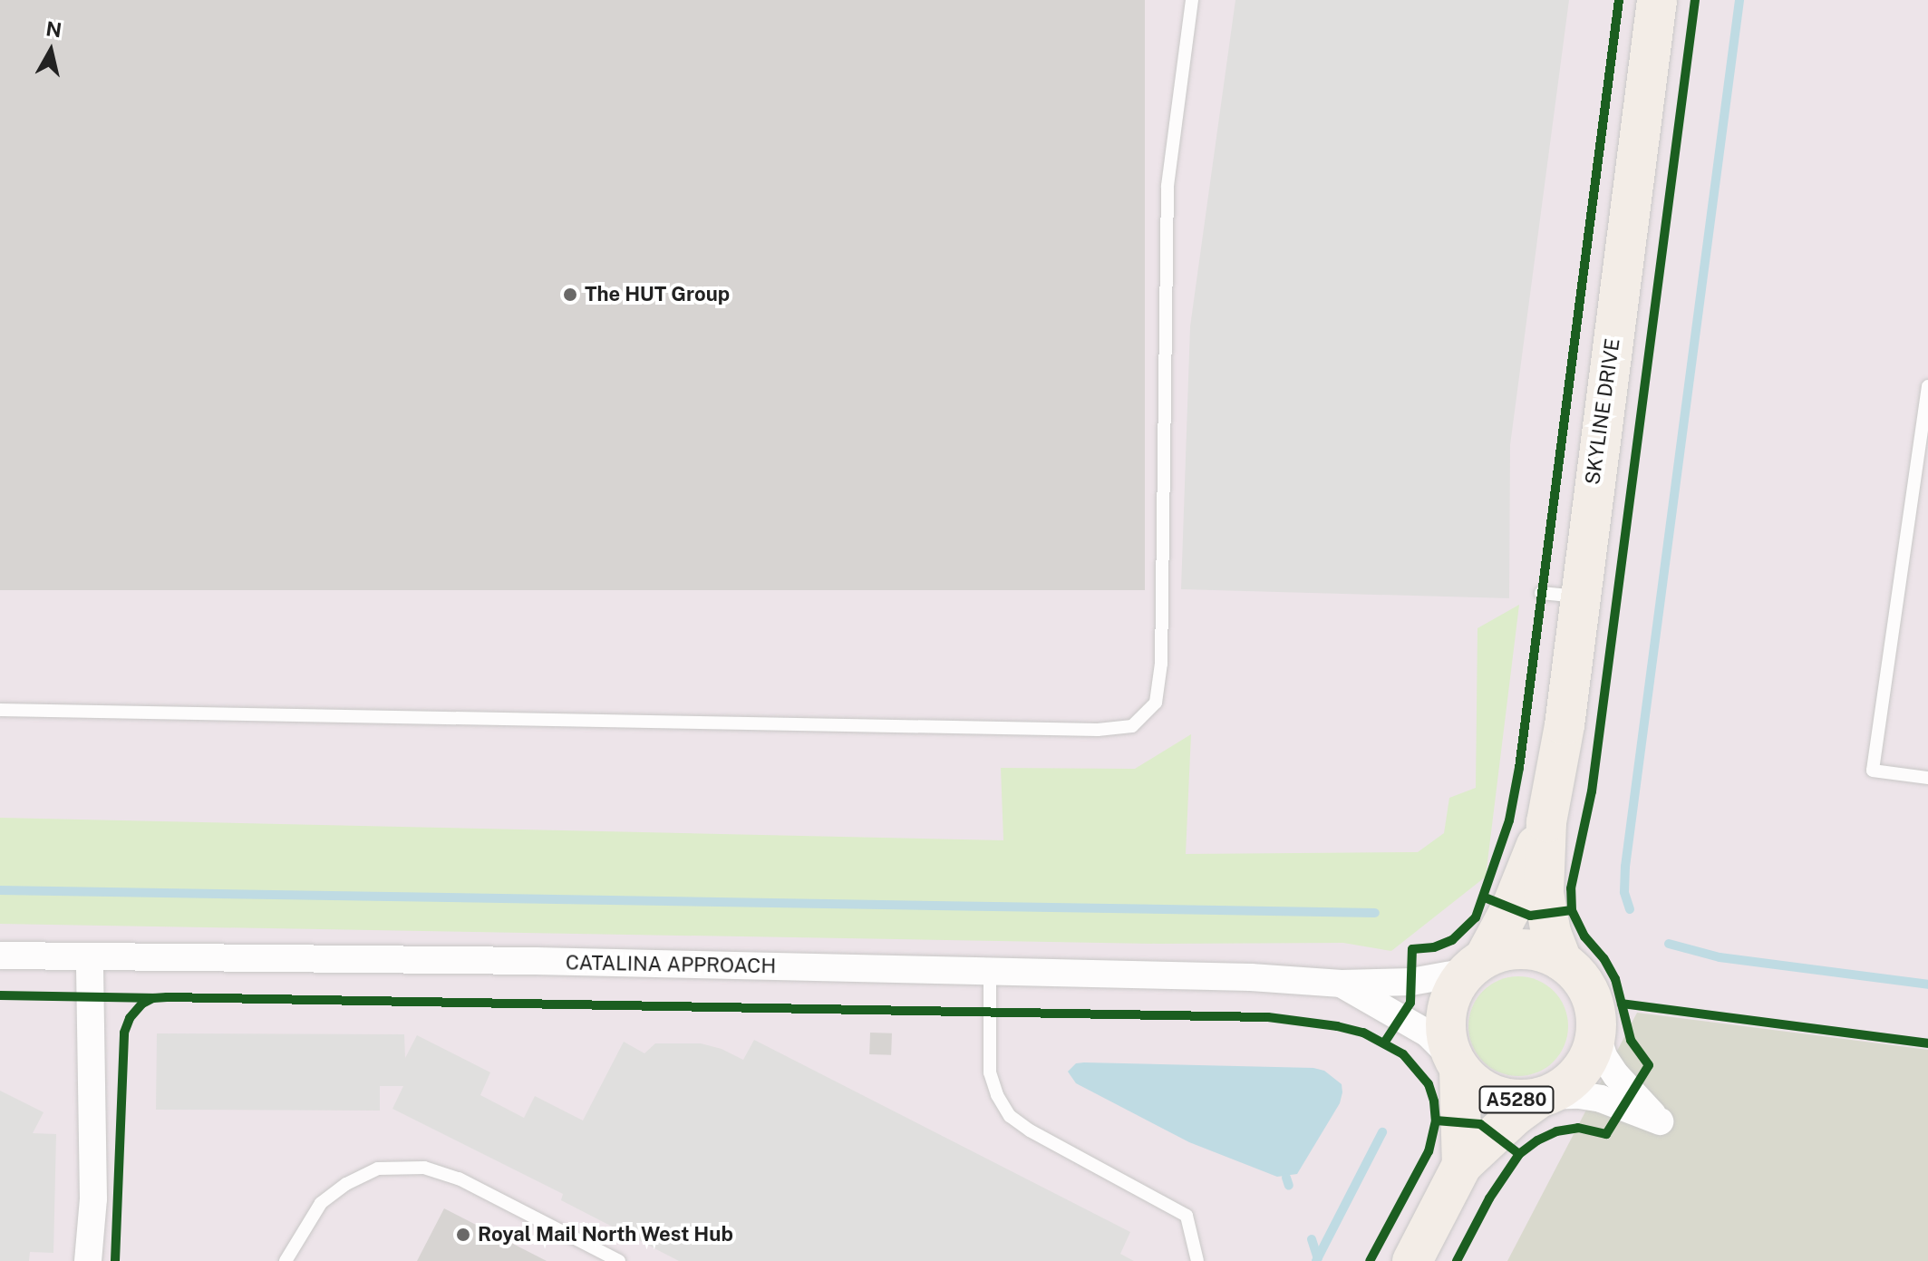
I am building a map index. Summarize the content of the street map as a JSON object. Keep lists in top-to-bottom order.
{
  "streets": {
    "main road": ["SKYLINE DRIVE", "A5280"],
    "street": ["CATALINA APPROACH"]
  },
  "crossings": [
    ["SKYLINE DRIVE", "CATALINA APPROACH"],
    ["SKYLINE DRIVE", "A5280"],
    ["CATALINA APPROACH", "A5280"]
  ],
  "places": ["The HUT Group", "Royal Mail North West Hub"],
  "north": "top"
}
